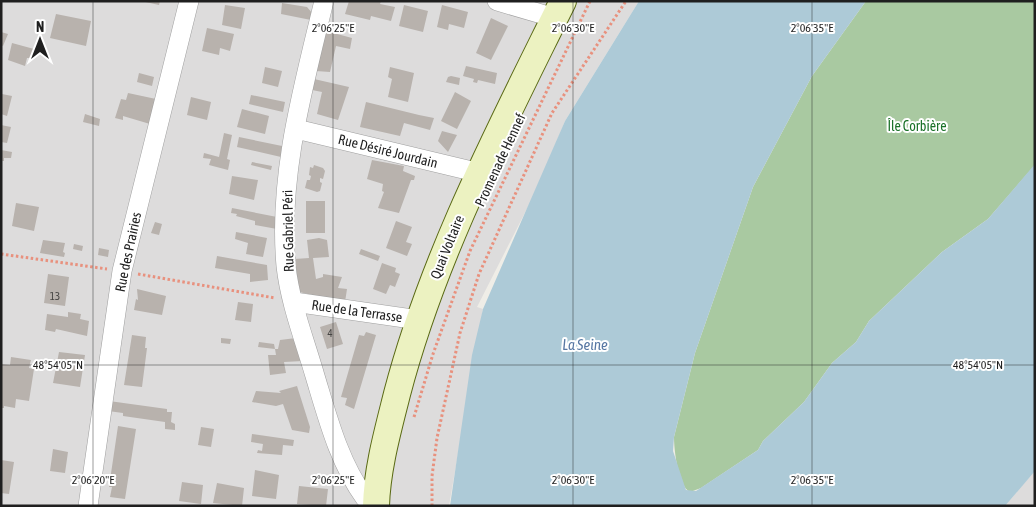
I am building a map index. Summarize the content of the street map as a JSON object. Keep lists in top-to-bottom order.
{
  "streets": {
    "main road": ["Quai Voltaire"],
    "street": [
      "Rue Désiré Jourdain",
      "Rue Gabriel Péri",
      "Rue des Prairies",
      "Rue de la Terrasse"
    ],
    "path": ["Promenade Hennef"]
  },
  "crossings": [
    ["Rue Désiré Jourdain", "Rue Gabriel Péri"],
    ["Rue Désiré Jourdain", "Quai Voltaire"],
    ["Rue Gabriel Péri", "Quai Voltaire"],
    ["Rue Gabriel Péri", "Rue de la Terrasse"],
    ["Quai Voltaire", "Rue de la Terrasse"]
  ],
  "water": ["La Seine"],
  "parks": ["Île Corbière"],
  "house_numbers": ["13", "4"],
  "north": "top",
  "coordinates": [
    "2°06'25\"E",
    "2°06'30\"E",
    "2°06'35\"E",
    "48°54'05\"N",
    "2°06'20\"E"
  ]
}
